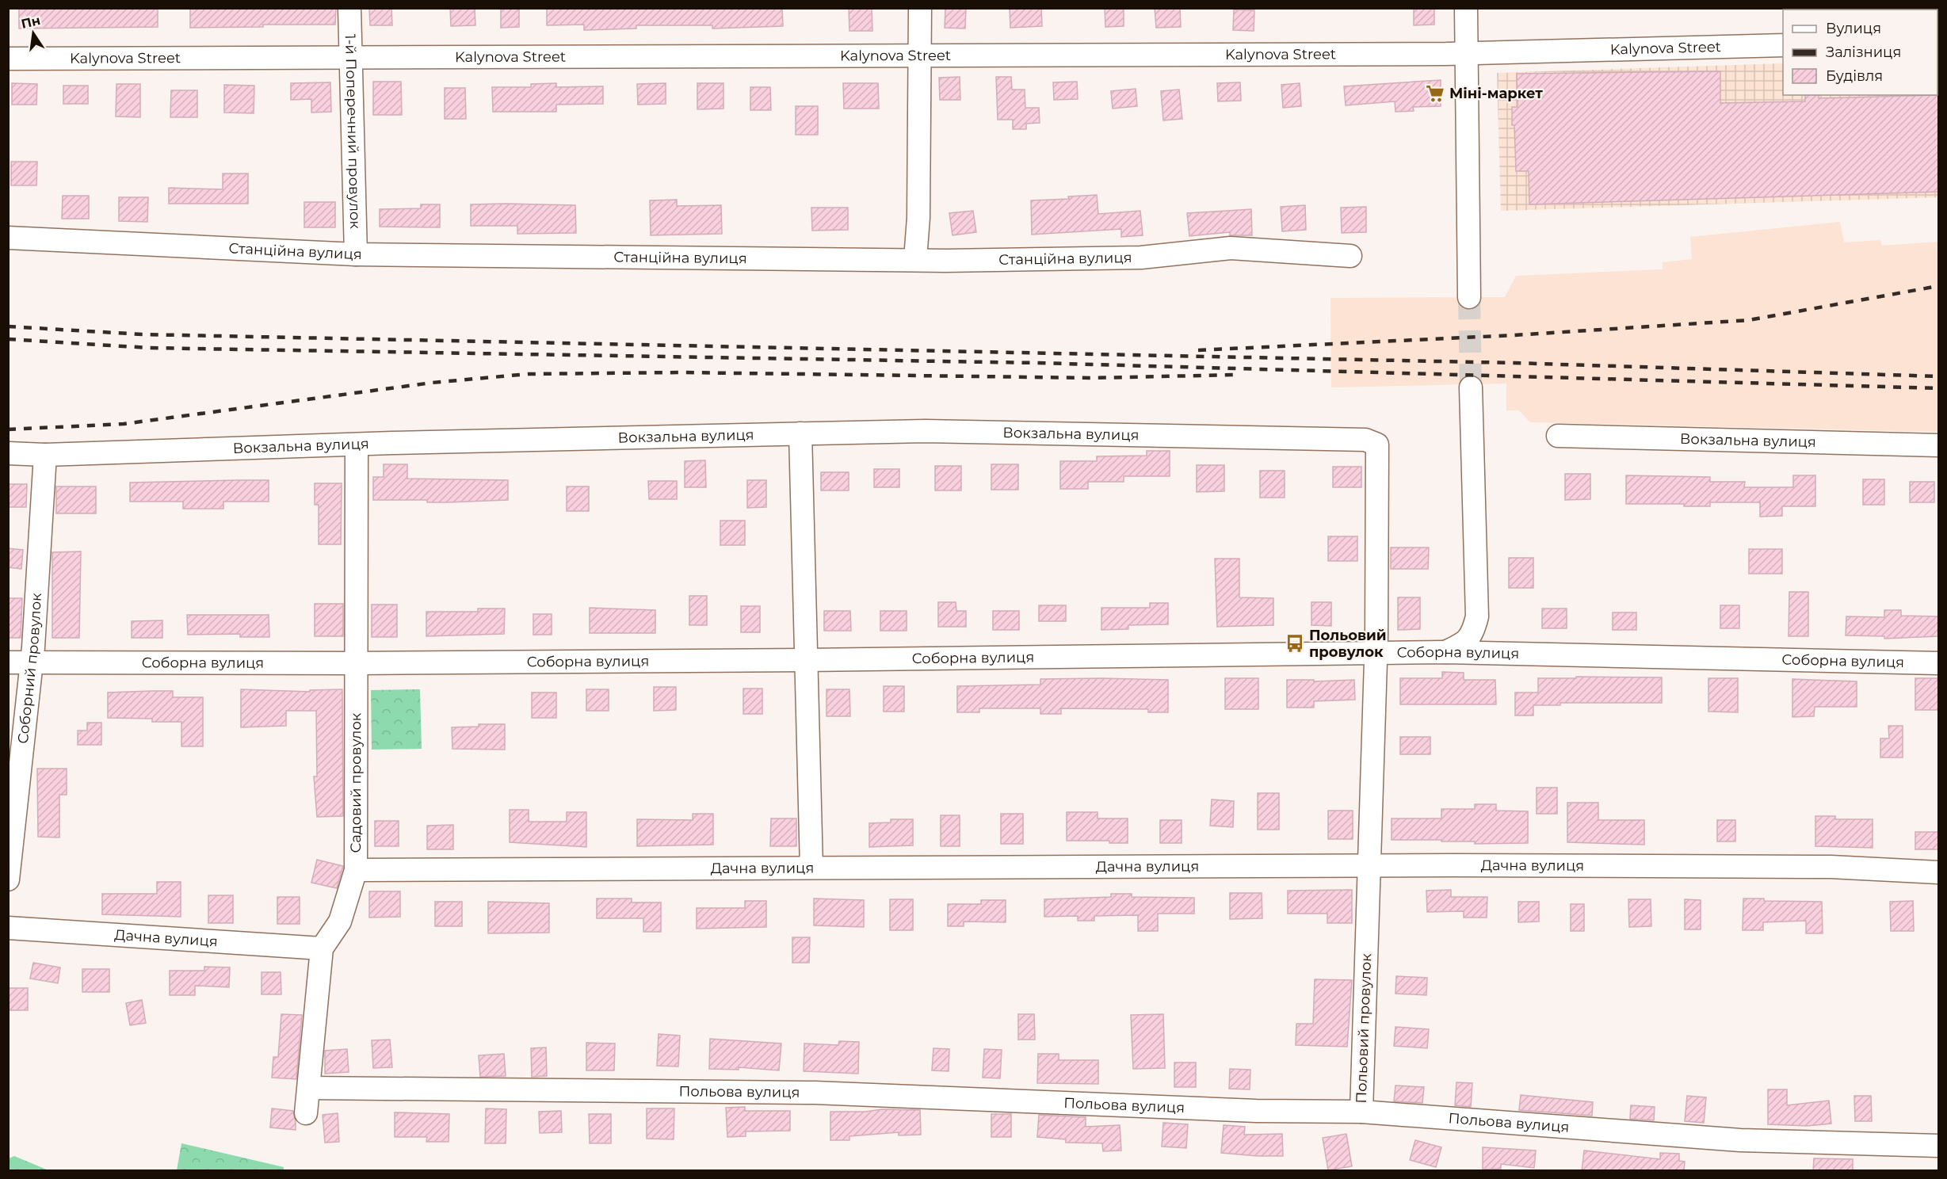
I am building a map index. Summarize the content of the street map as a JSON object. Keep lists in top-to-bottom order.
{
  "streets": {
    "street": [
      "Kalynova Street",
      "1-й Поперечний провулок",
      "Станційна вулиця",
      "Вокзальна вулиця",
      "Соборна вулиця",
      "Соборний провулок",
      "Садовий провулок",
      "Дачна вулиця",
      "Польовий провулок",
      "Польова вулиця"
    ]
  },
  "crossings": [
    ["Kalynova Street", "1-й Поперечний провулок"],
    ["1-й Поперечний провулок", "Станційна вулиця"],
    ["Вокзальна вулиця", "Соборний провулок"],
    ["Вокзальна вулиця", "Садовий провулок"],
    ["Вокзальна вулиця", "Польовий провулок"],
    ["Соборна вулиця", "Соборний провулок"],
    ["Соборна вулиця", "Садовий провулок"],
    ["Соборна вулиця", "Польовий провулок"],
    ["Садовий провулок", "Дачна вулиця"],
    ["Садовий провулок", "Польова вулиця"],
    ["Дачна вулиця", "Польовий провулок"],
    ["Польовий провулок", "Польова вулиця"]
  ],
  "places": {
    "supermarket": ["Міні-маркет"],
    "bus stop": ["Польовий провулок"]
  },
  "legend": ["Вулиця", "Залізниця", "Будівля"],
  "north": "top"
}
